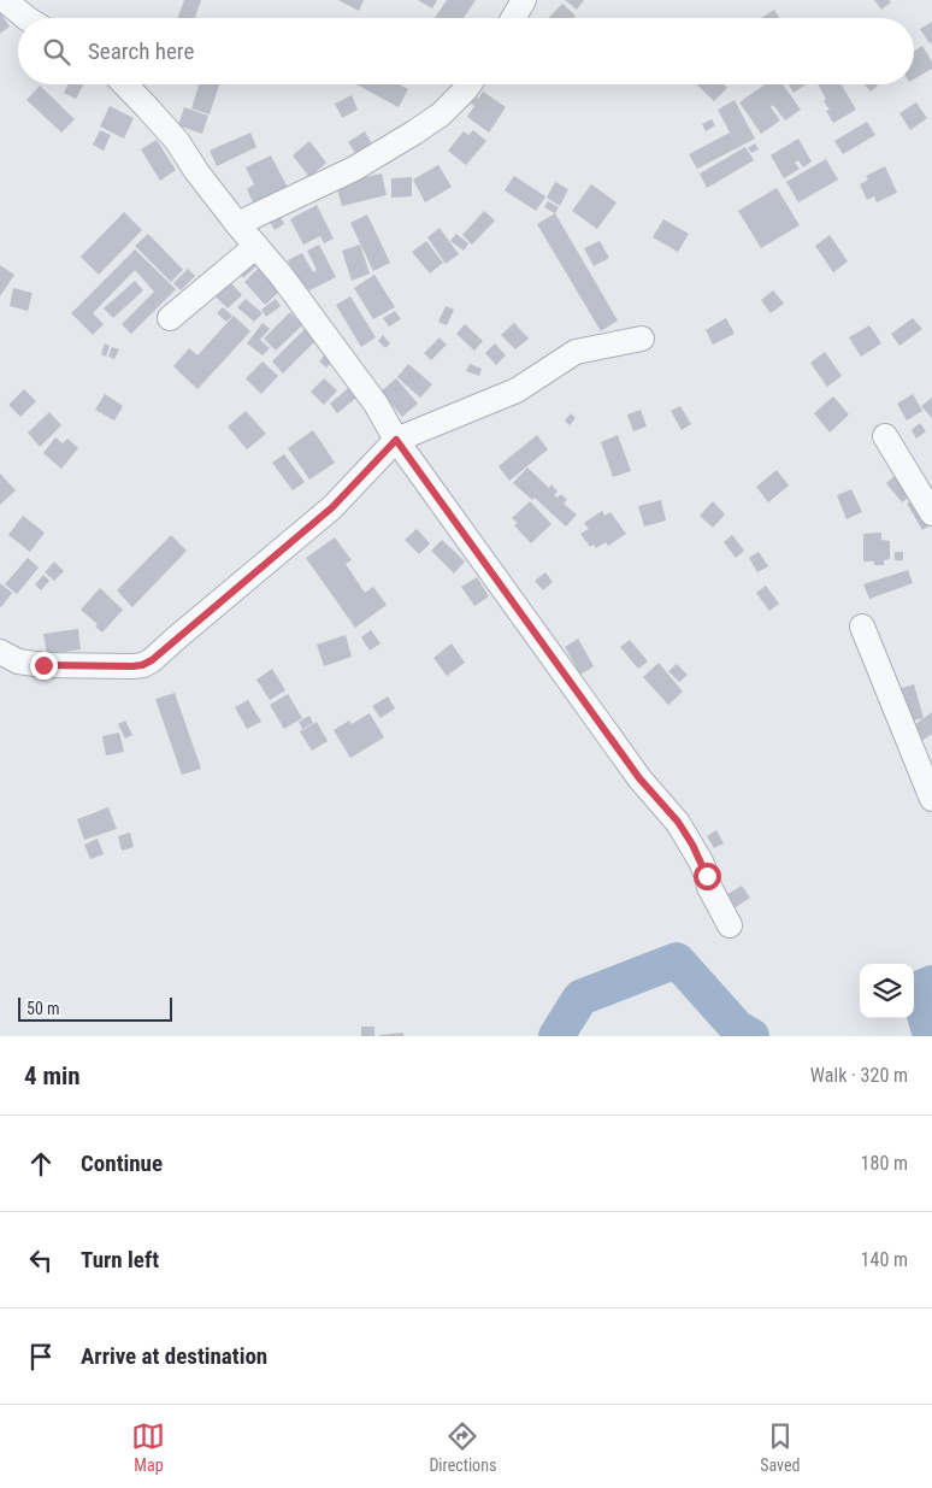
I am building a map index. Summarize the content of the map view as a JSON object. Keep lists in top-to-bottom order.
{
  "scale_bar": "50 m",
  "page": {
    "search": "Search here",
    "scale": "50 m",
    "heading": ["4 min", "Walk · 320 m"],
    "list": [
      ["Continue", "180 m"],
      ["Turn left", "140 m"],
      "Arrive at destination"
    ],
    "nav": ["Map", "Directions", "Saved"]
  }
}
